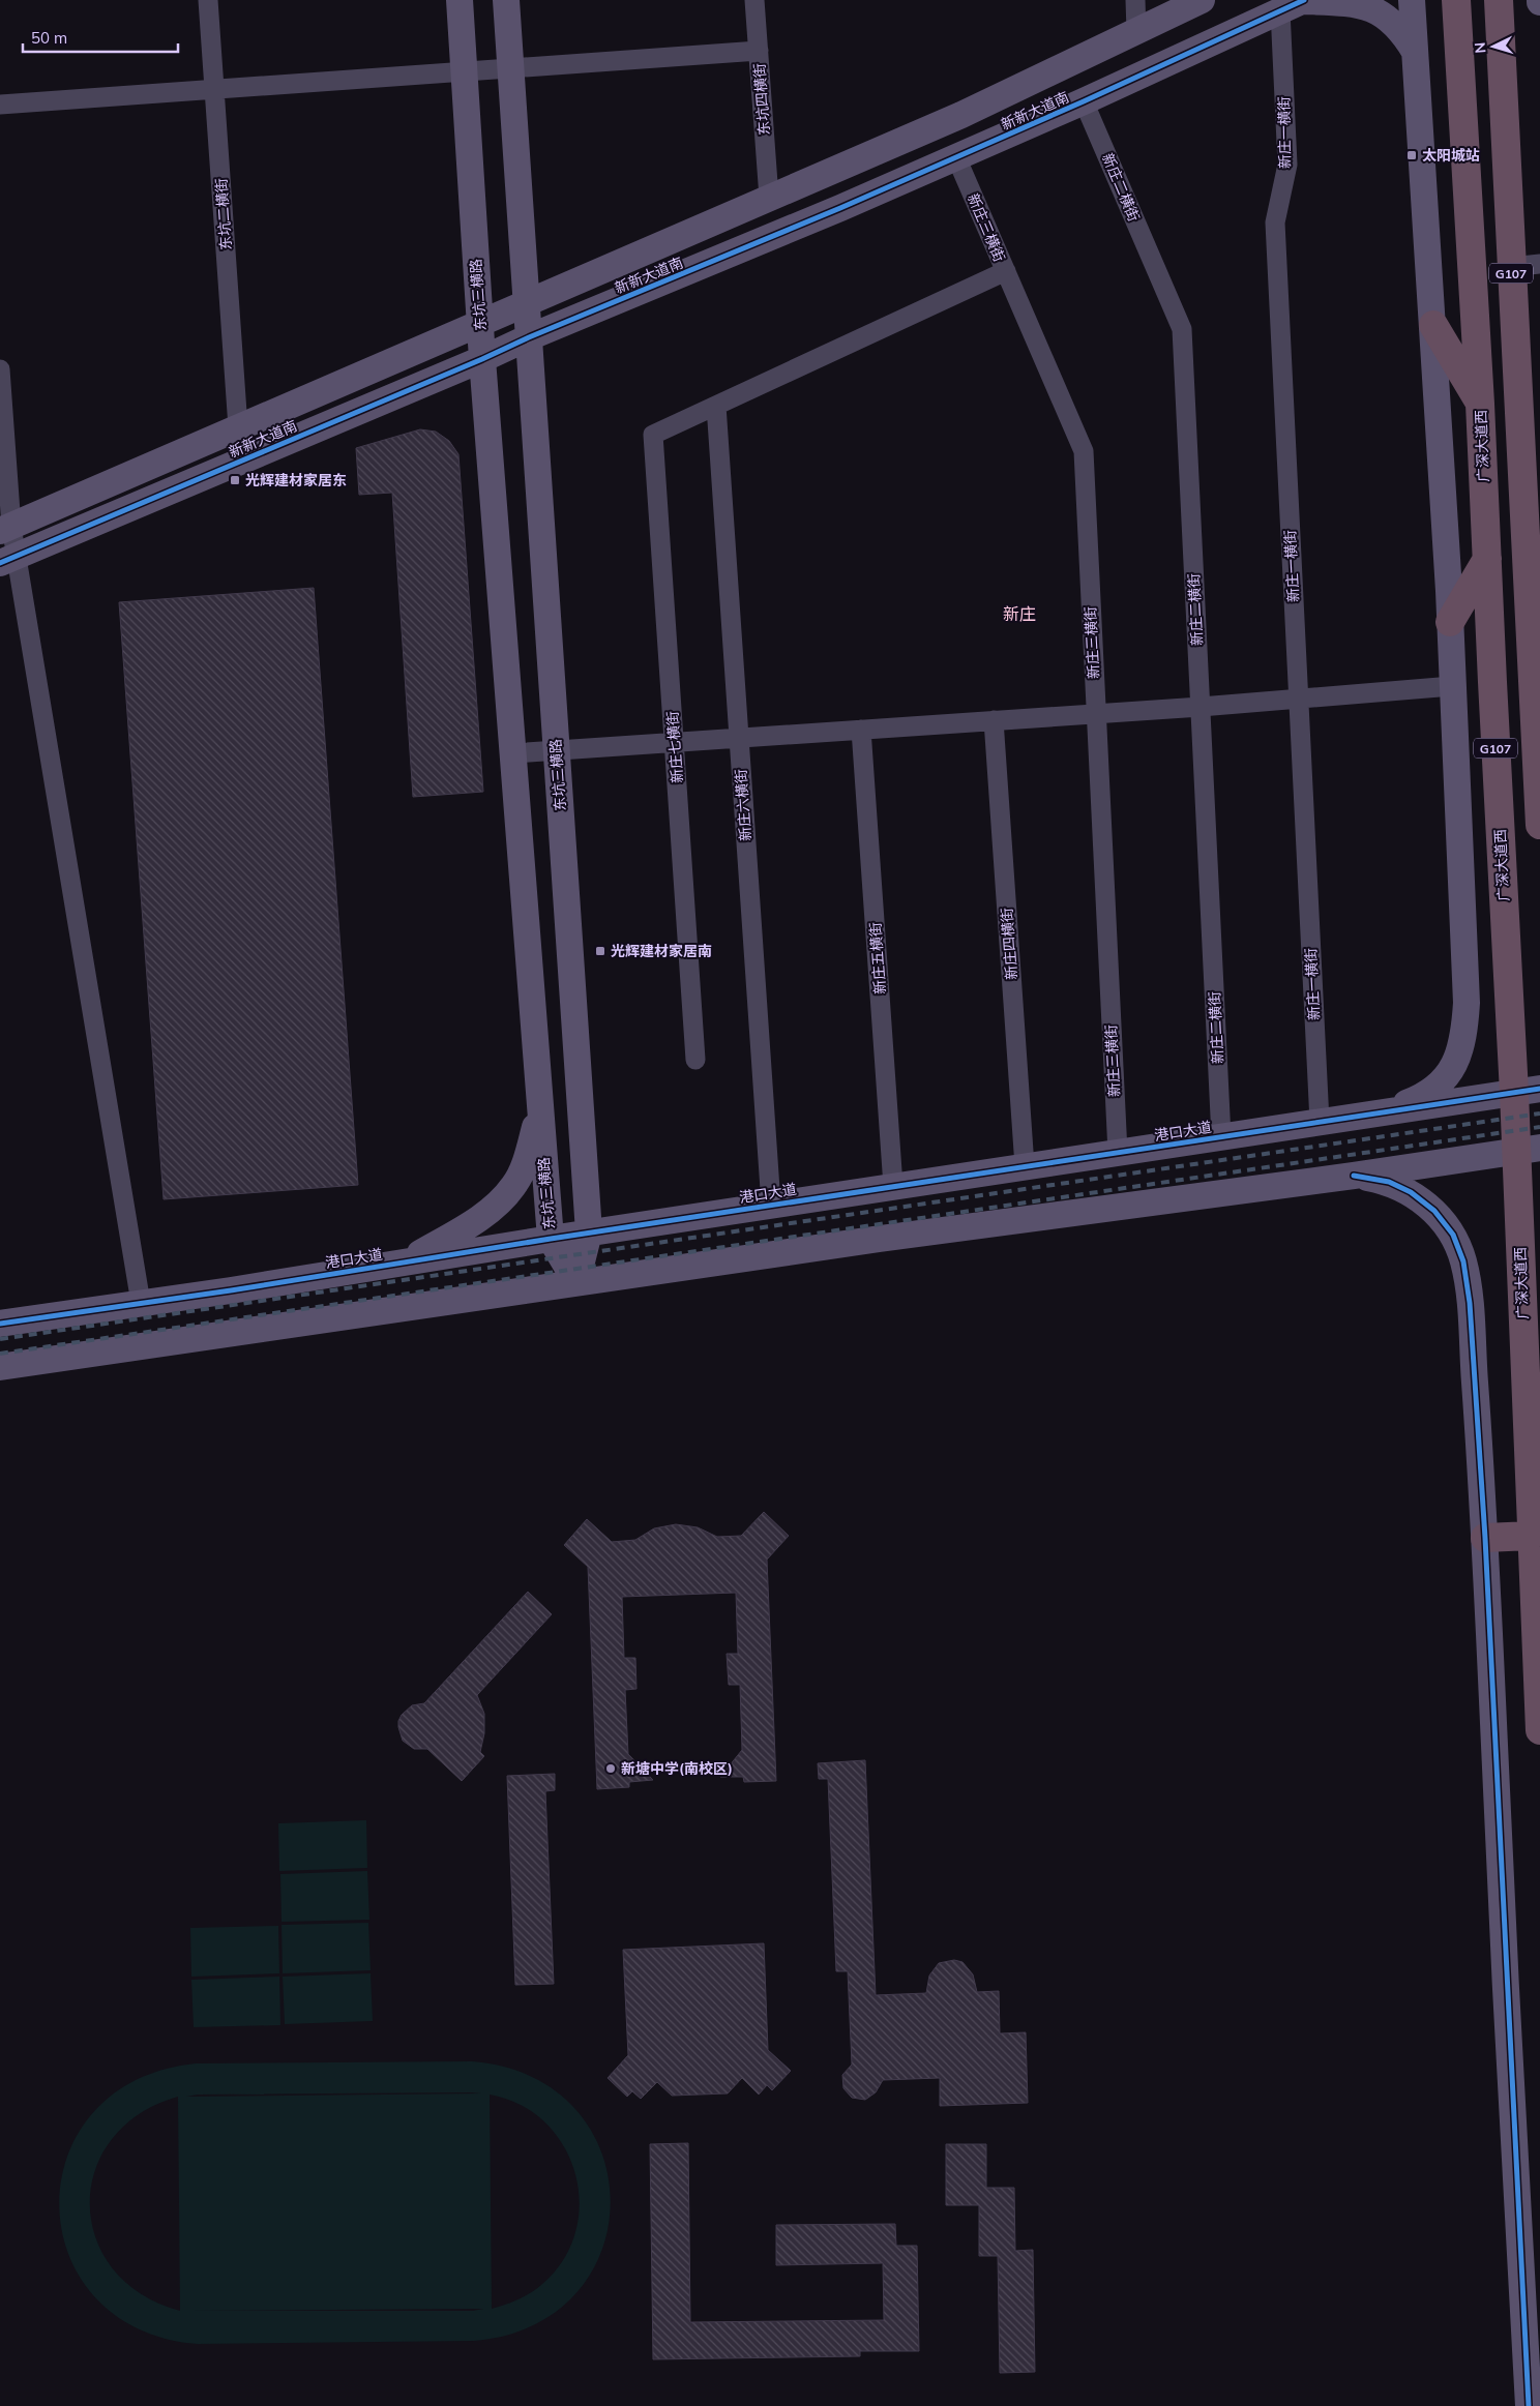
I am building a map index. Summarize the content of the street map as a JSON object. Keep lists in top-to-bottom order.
{
  "streets": {
    "highway": ["G107", "广深大道西"],
    "street": [
      "东坑四横街",
      "新新大道南",
      "新庄一横街",
      "新庄二横街",
      "东坑二横街",
      "新庄三横街",
      "东坑三横路",
      "新庄七横街",
      "新庄六横街",
      "新庄四横街",
      "新庄五横街",
      "港口大道"
    ]
  },
  "crossings": [
    ["东坑四横街", "新新大道南"],
    ["新新大道南", "新庄一横街"],
    ["新新大道南", "新庄二横街"],
    ["新新大道南", "东坑二横街"],
    ["新新大道南", "新庄三横街"],
    ["新新大道南", "东坑三横路"],
    ["新庄一横街", "港口大道"],
    ["新庄二横街", "港口大道"],
    ["新庄三横街", "港口大道"],
    ["东坑三横路", "港口大道"],
    ["广深大道西", "港口大道"],
    ["新庄七横街", "新庄六横街"],
    ["新庄六横街", "港口大道"],
    ["新庄四横街", "港口大道"],
    ["新庄五横街", "港口大道"]
  ],
  "districts": ["新庄"],
  "places": {
    "transit": ["太阳城站", "光辉建材家居东", "光辉建材家居南"],
    "other": ["新塘中学(南校区)"]
  },
  "scale_bar": "50 m",
  "north": "left"
}
